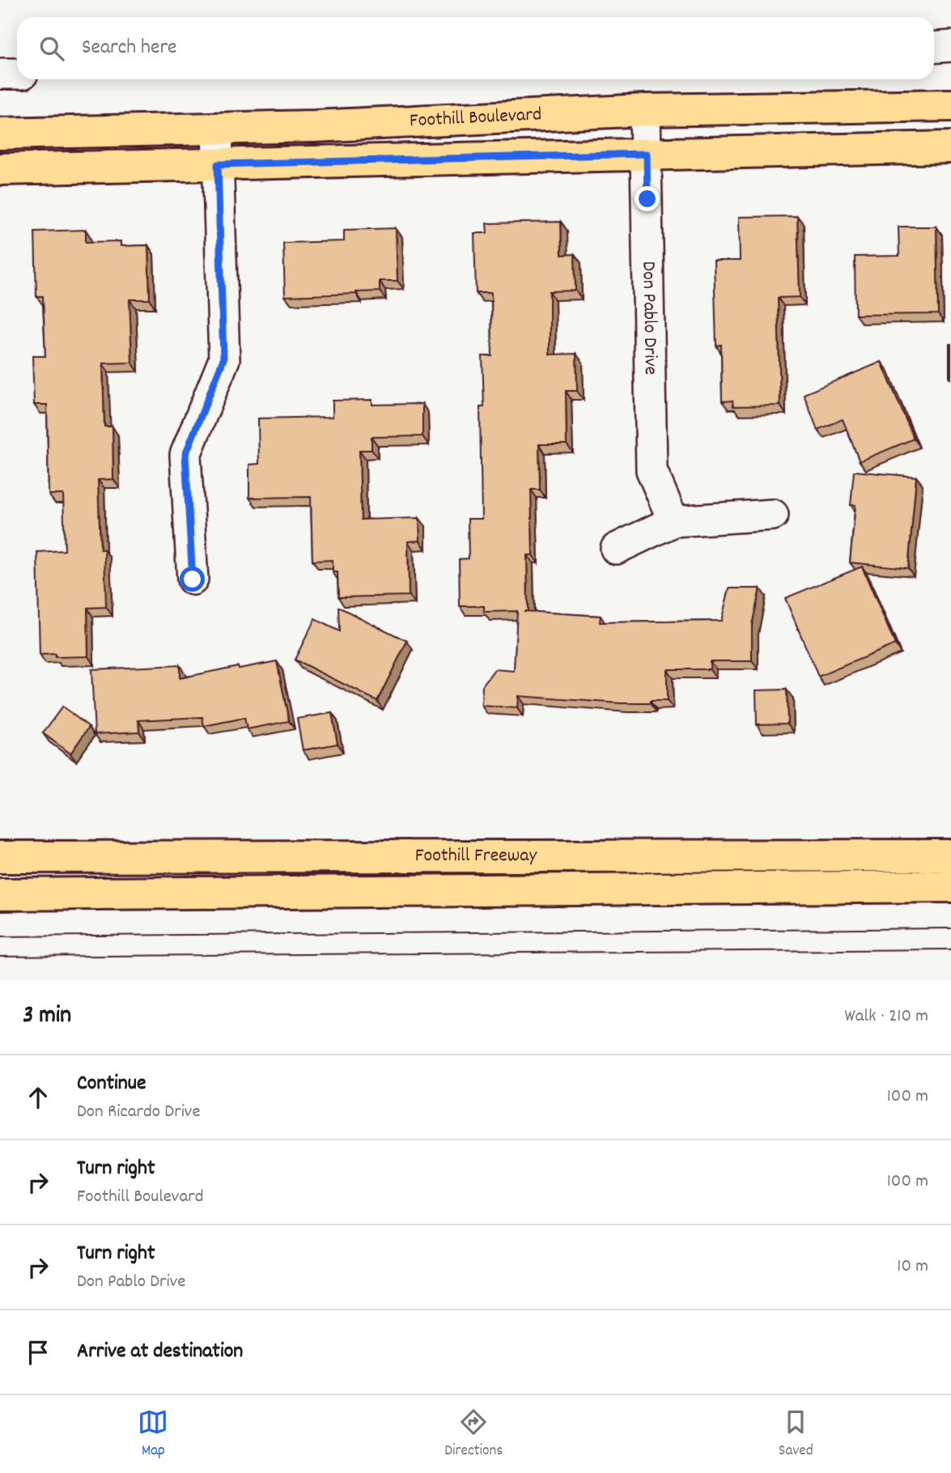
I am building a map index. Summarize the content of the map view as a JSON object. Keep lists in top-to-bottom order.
{
  "streets": {
    "main road": ["Foothill Boulevard", "Foothill Freeway"],
    "street": ["Don Pablo Drive"]
  },
  "crossings": [
    ["Foothill Boulevard", "Don Pablo Drive"]
  ],
  "page": {
    "search": "Search here",
    "heading": ["3 min", "Walk · 210 m"],
    "list": [
      ["Continue", "Don Ricardo Drive", "100 m"],
      ["Turn right", "Foothill Boulevard", "100 m"],
      ["Turn right", "Don Pablo Drive", "10 m"],
      "Arrive at destination"
    ],
    "nav": ["Map", "Directions", "Saved"]
  }
}
